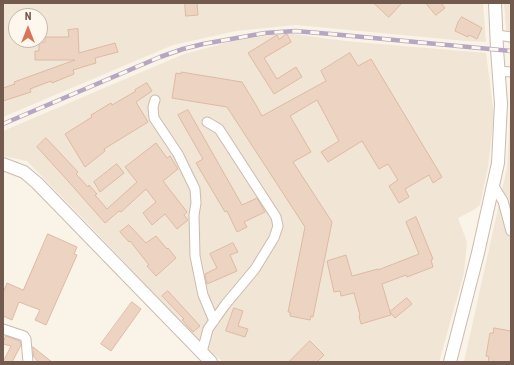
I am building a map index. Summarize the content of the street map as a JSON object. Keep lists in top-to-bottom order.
{
  "north": "top"
}
